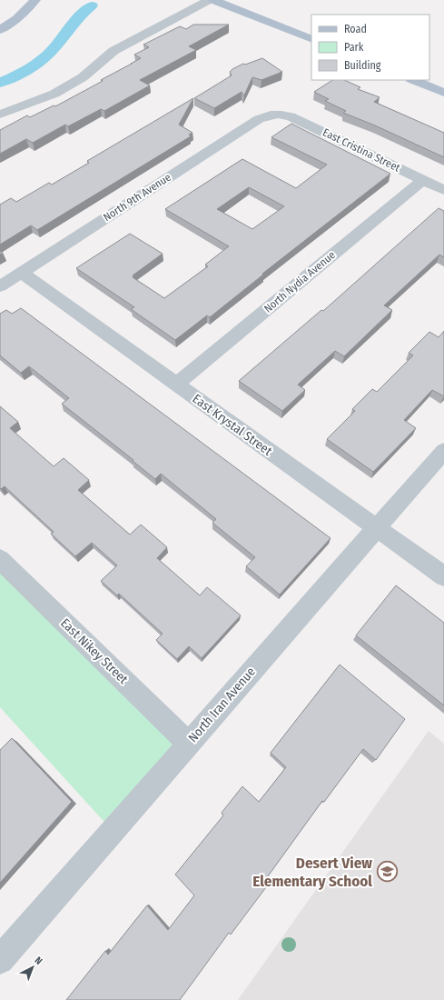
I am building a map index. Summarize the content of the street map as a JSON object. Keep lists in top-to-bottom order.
{
  "streets": {
    "street": [
      "East Cristina Street",
      "North 9th Avenue",
      "North Nydia Avenue",
      "East Krystal Street",
      "East Nikey Street",
      "North Iran Avenue"
    ]
  },
  "crossings": [
    ["East Cristina Street", "North 9th Avenue"],
    ["East Cristina Street", "North Nydia Avenue"],
    ["North 9th Avenue", "East Krystal Street"],
    ["North Nydia Avenue", "East Krystal Street"],
    ["East Krystal Street", "North Iran Avenue"],
    ["East Nikey Street", "North Iran Avenue"]
  ],
  "places": {
    "school or university": ["Desert View Elementary School"]
  },
  "legend": ["Road", "Park", "Building"],
  "north": "top right"
}
